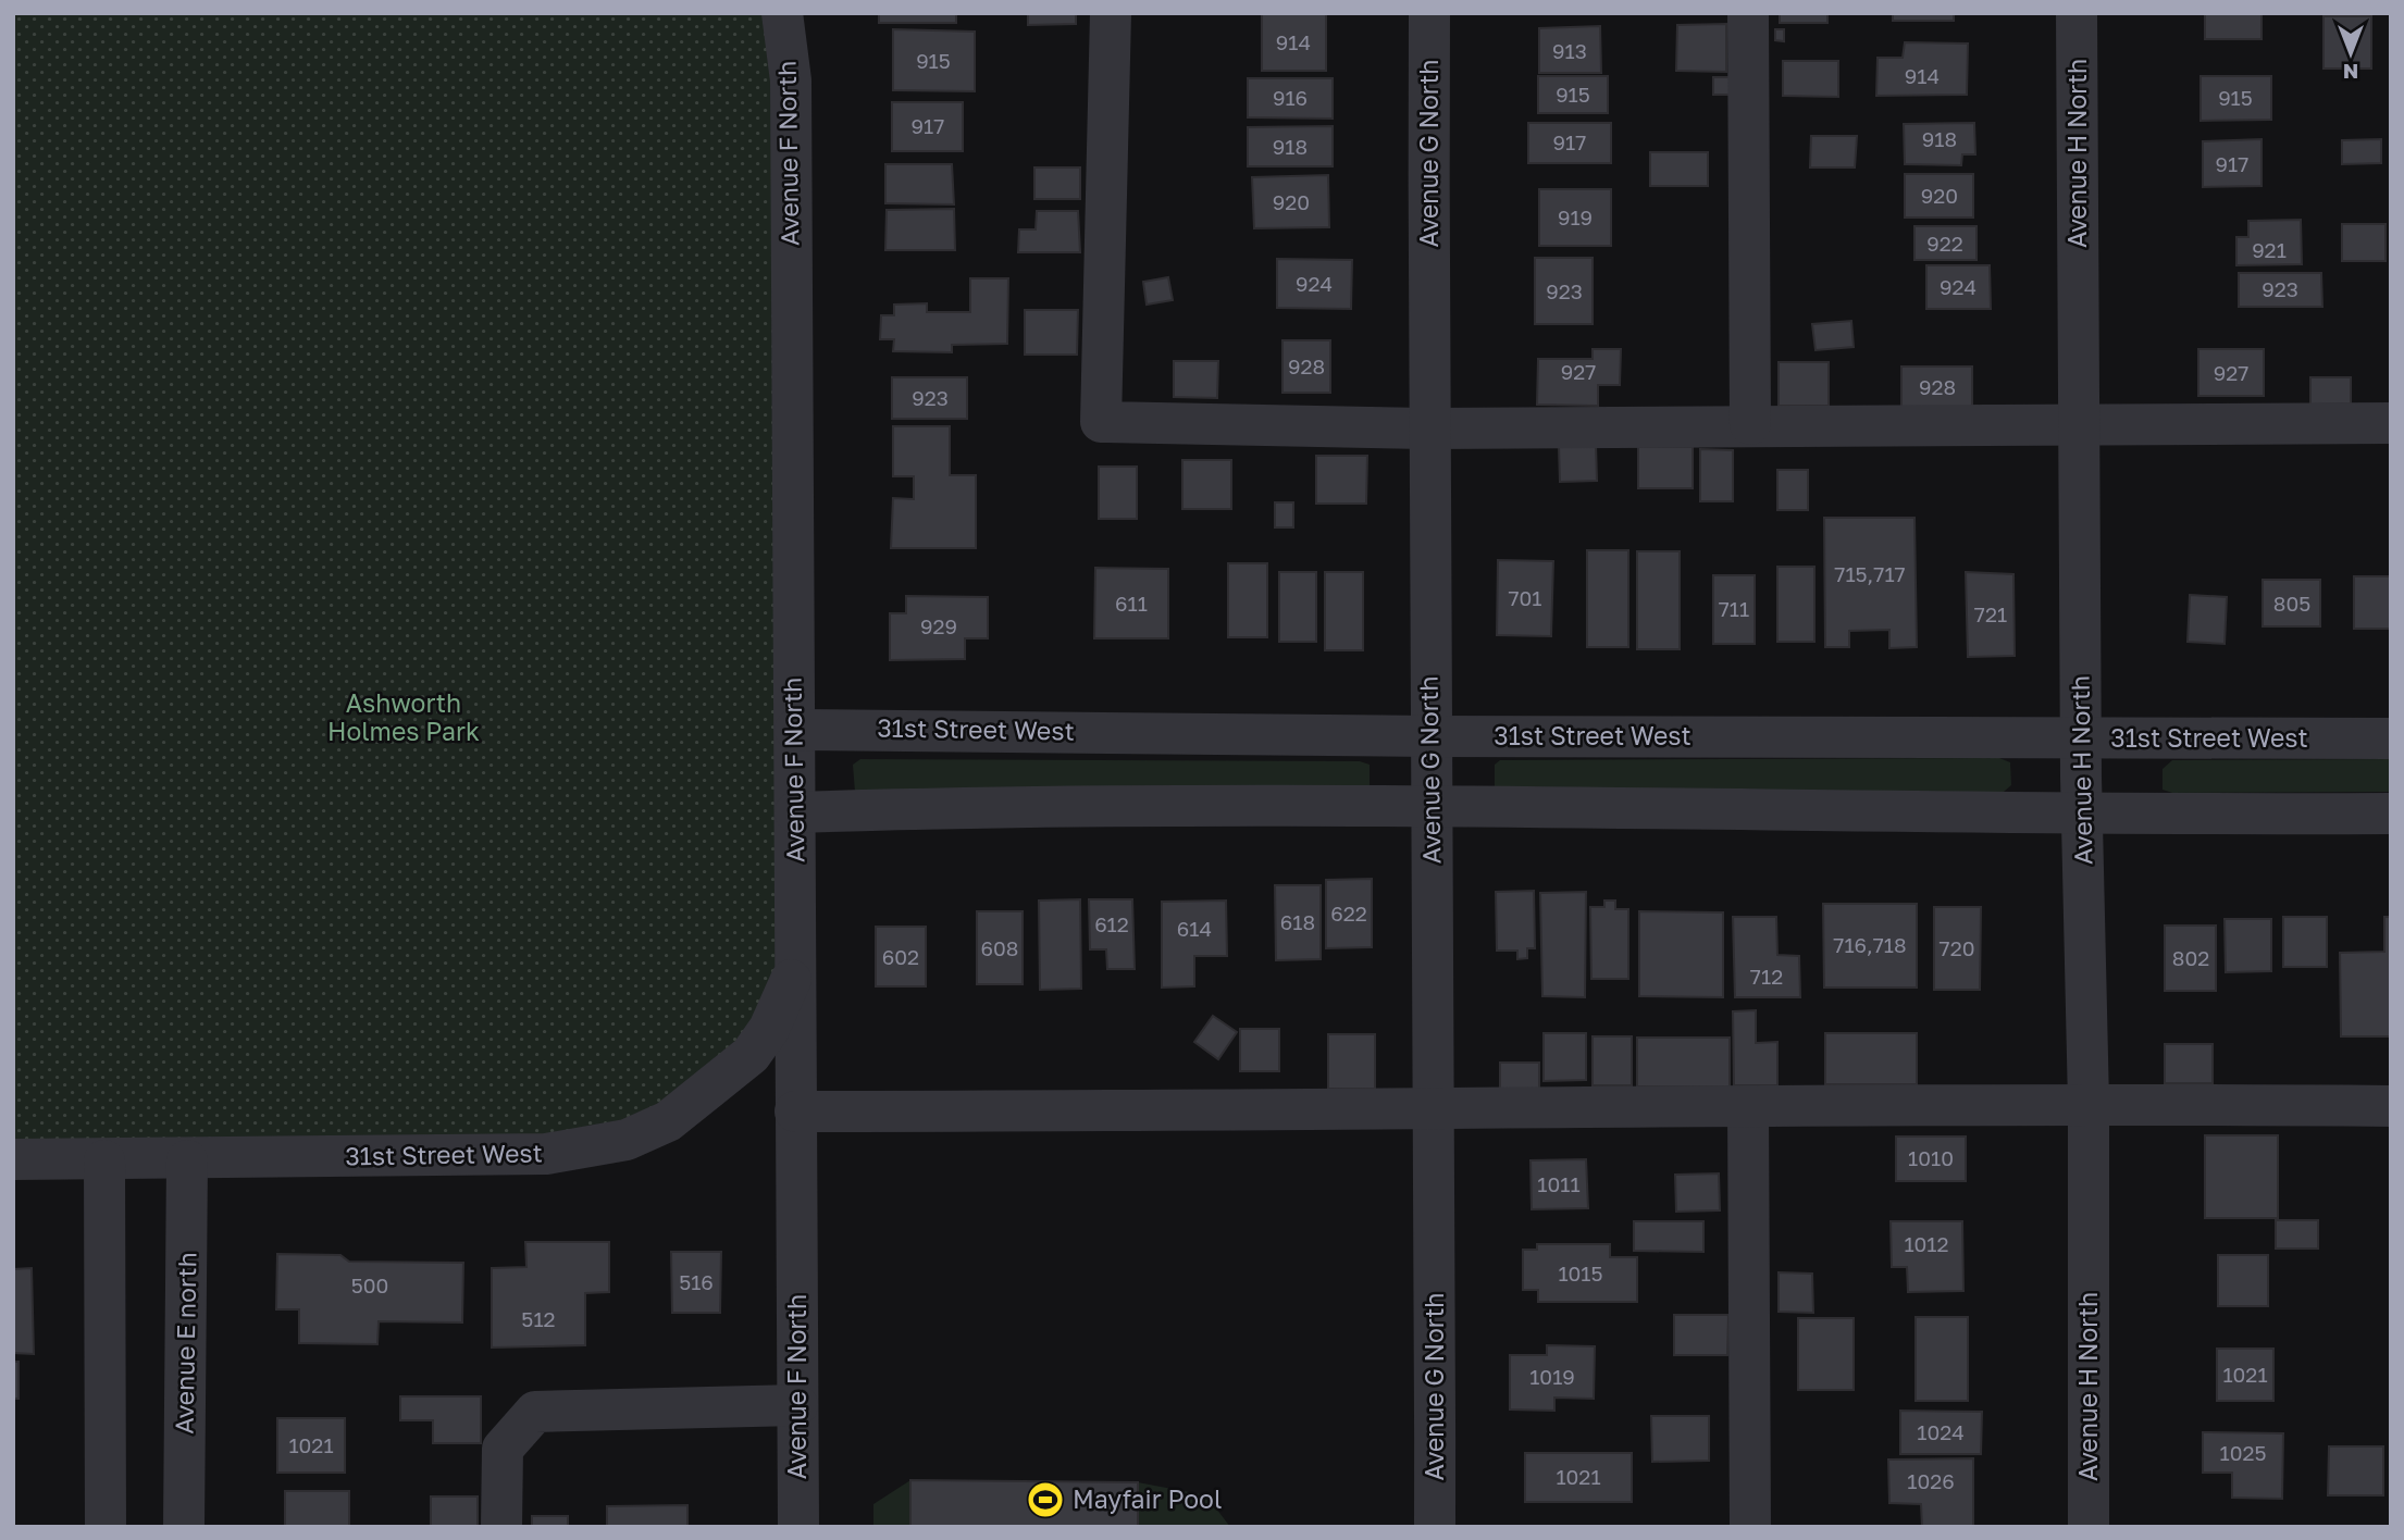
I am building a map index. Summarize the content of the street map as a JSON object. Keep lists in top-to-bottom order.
{
  "streets": {
    "street": [
      "Avenue F North",
      "Avenue G North",
      "Avenue H North",
      "31st Street West",
      "Avenue E north"
    ]
  },
  "crossings": [
    ["Avenue F North", "31st Street West"],
    ["Avenue G North", "31st Street West"],
    ["Avenue H North", "31st Street West"],
    ["31st Street West", "Avenue E north"]
  ],
  "parks": ["Ashworth Holmes Park"],
  "places": {
    "sports": ["Mayfair Pool"]
  },
  "house_numbers": [
    "914",
    "913",
    "915",
    "914",
    "915",
    "916",
    "915",
    "917",
    "918",
    "917",
    "918",
    "917",
    "920",
    "920",
    "919",
    "922",
    "921",
    "924",
    "924",
    "923",
    "923",
    "928",
    "927",
    "927",
    "928",
    "923",
    "715,717",
    "701",
    "611",
    "805",
    "711",
    "721",
    "929",
    "622",
    "618",
    "612",
    "614",
    "716,718",
    "608",
    "720",
    "602",
    "802",
    "712",
    "1010",
    "1011",
    "1012",
    "1015",
    "516",
    "500",
    "512",
    "1021",
    "1019",
    "1024",
    "1021",
    "1025",
    "1021",
    "1026"
  ],
  "north": "bottom"
}
